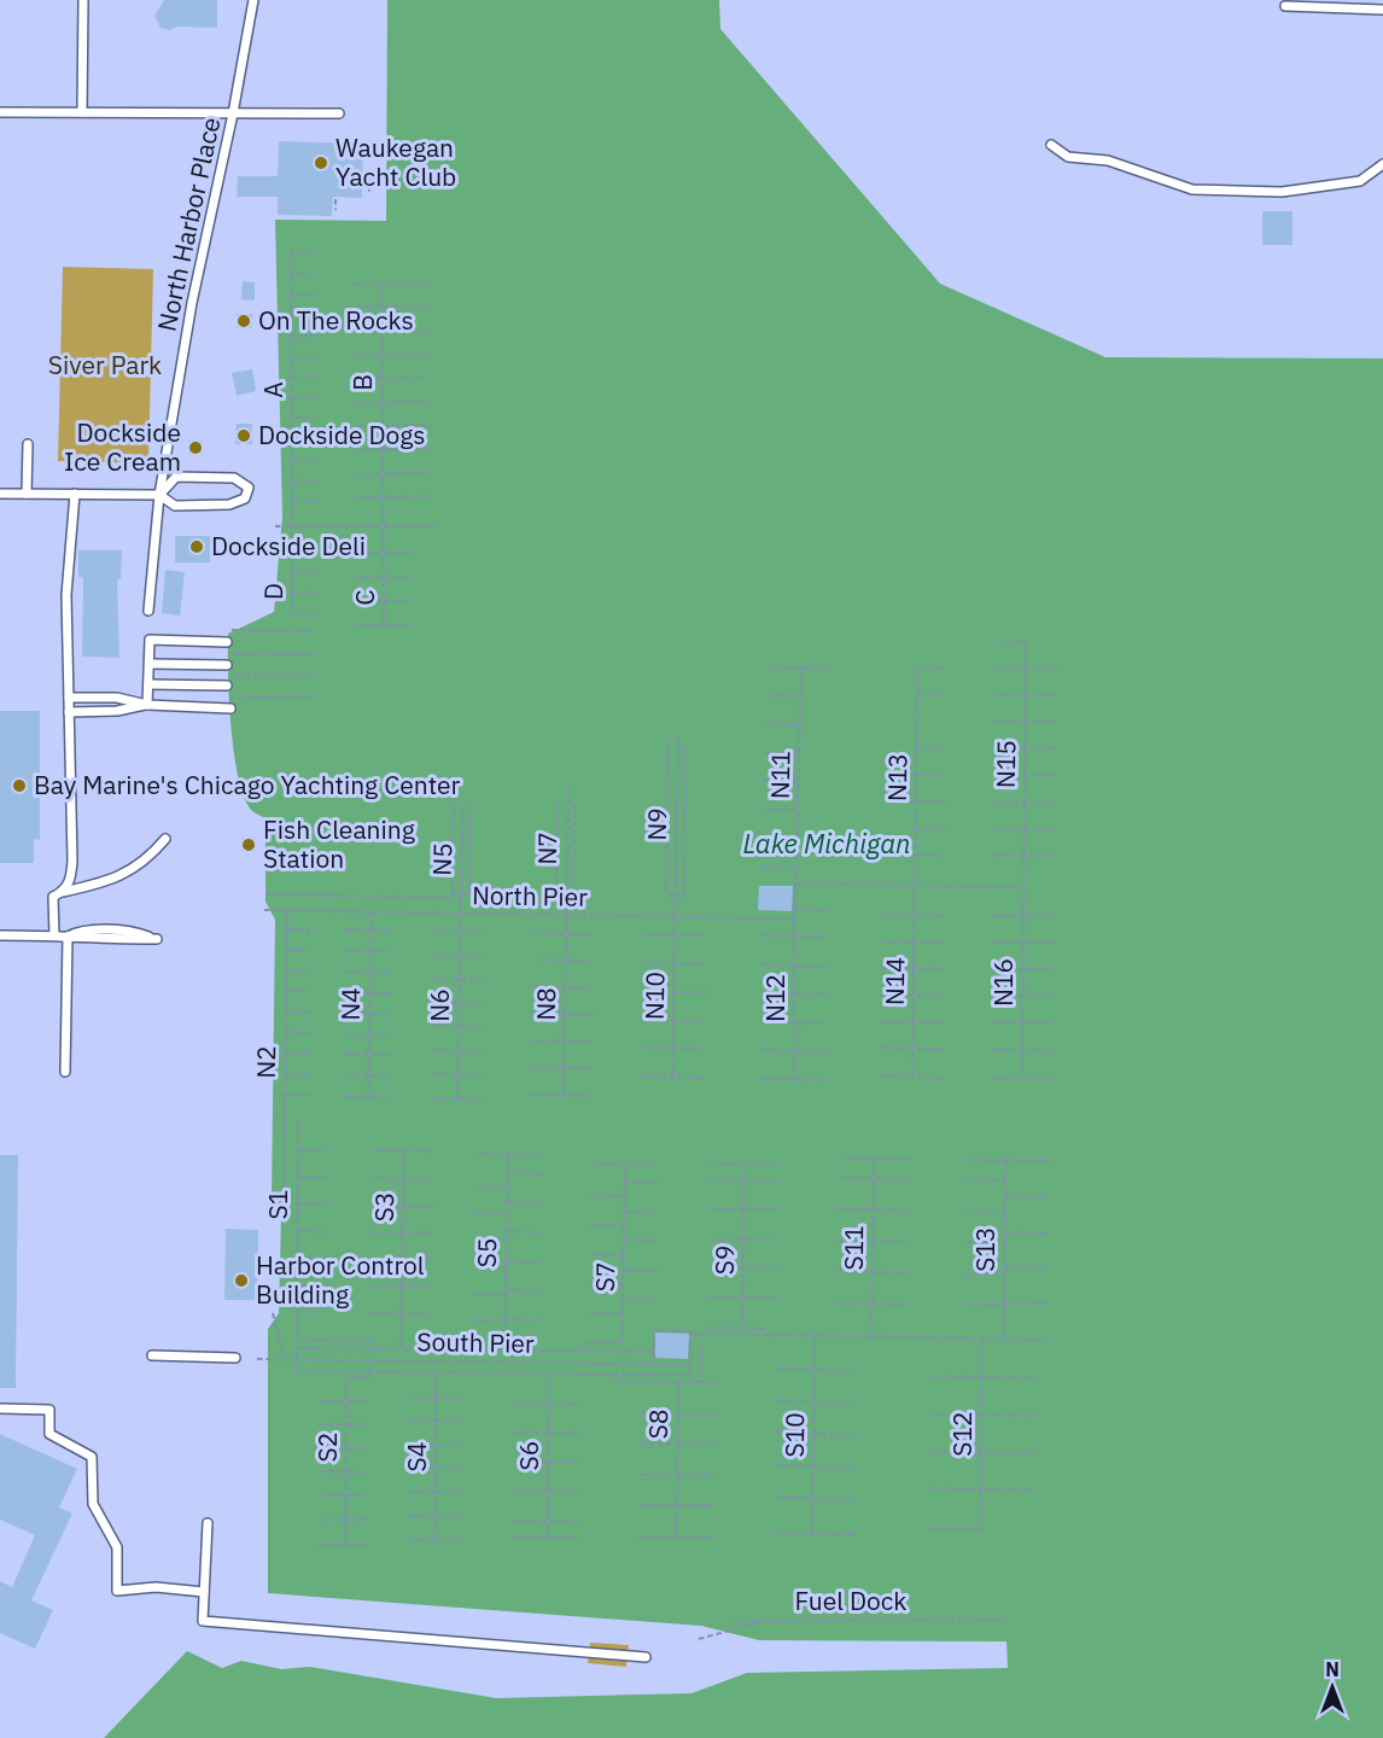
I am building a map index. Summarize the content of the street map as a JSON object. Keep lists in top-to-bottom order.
{
  "streets": {
    "lane": ["North Harbor Place"],
    "path": [
      "B",
      "A",
      "D",
      "C",
      "N15",
      "N11",
      "N13",
      "N9",
      "N7",
      "N5",
      "North Pier",
      "N14",
      "N16",
      "N10",
      "N12",
      "N4",
      "N8",
      "N6",
      "N2",
      "S1",
      "S3",
      "S11",
      "S13",
      "S5",
      "S9",
      "S7",
      "South Pier",
      "S8",
      "S12",
      "S10",
      "S2",
      "S6",
      "S4",
      "Fuel Dock"
    ]
  },
  "crossings": [
    ["B", "C"],
    ["A", "D"],
    ["N15", "N16"],
    ["N11", "N12"],
    ["N13", "N14"],
    ["N9", "N10"],
    ["N7", "N8"],
    ["N5", "N6"],
    ["North Pier", "N12"],
    ["North Pier", "N4"],
    ["North Pier", "N2"]
  ],
  "water": ["Lake Michigan"],
  "parks": ["Siver Park"],
  "places": [
    "Waukegan Yacht Club",
    "On The Rocks",
    "Dockside Dogs",
    "Dockside Ice Cream",
    "Dockside Deli",
    "Bay Marine's Chicago Yachting Center",
    "Fish Cleaning Station",
    "Harbor Control Building"
  ],
  "north": "top"
}
